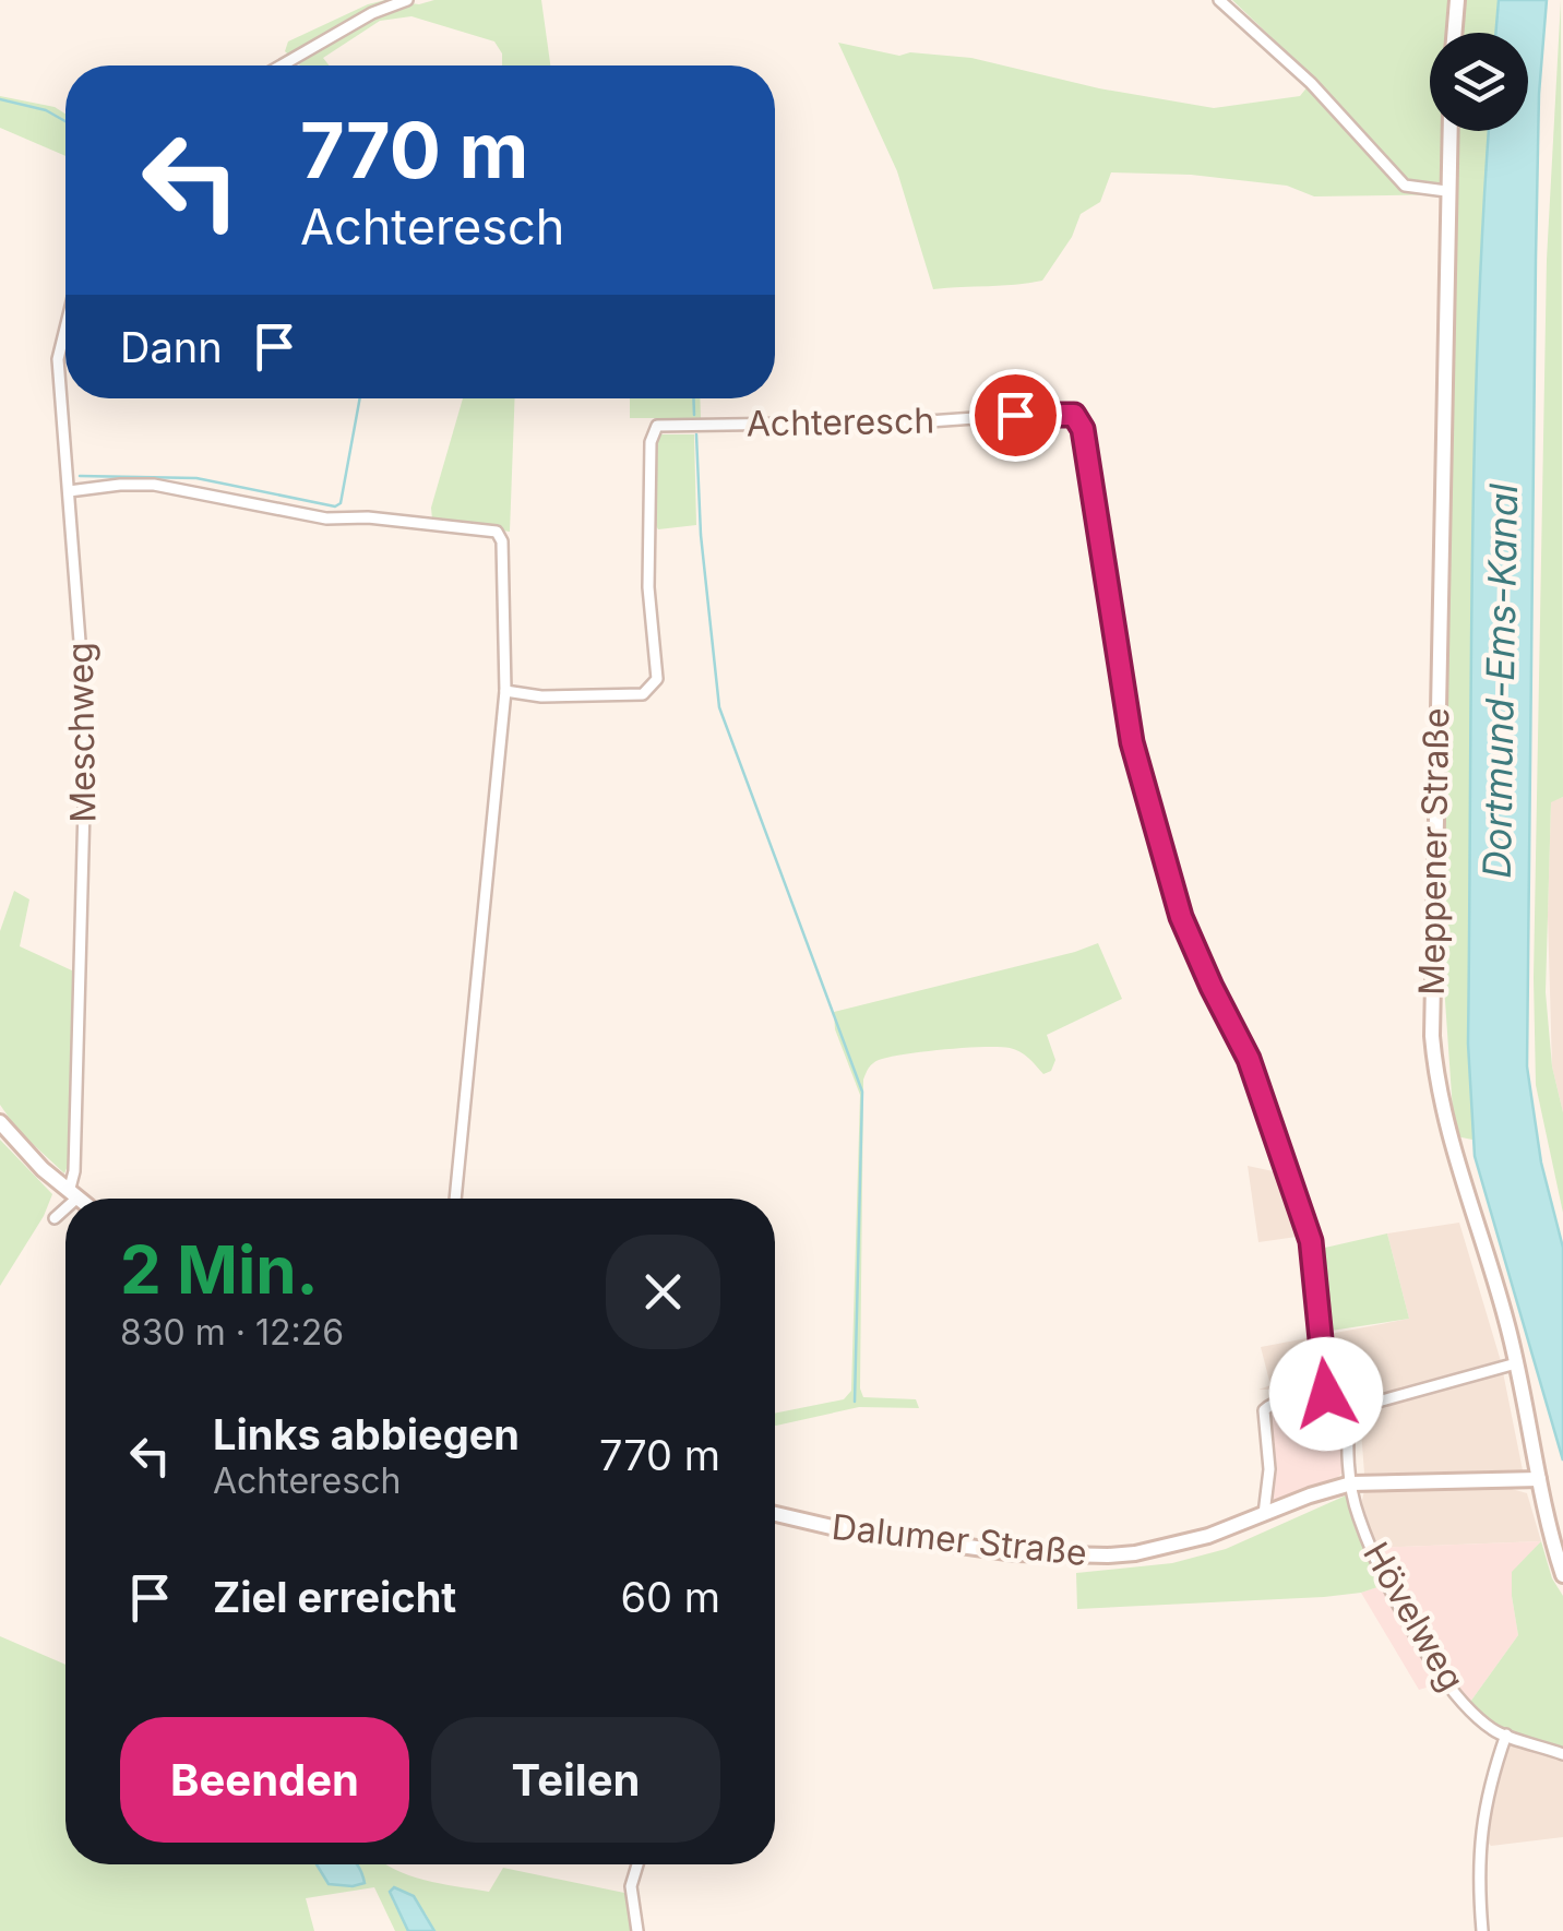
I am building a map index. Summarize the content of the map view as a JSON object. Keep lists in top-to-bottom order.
{
  "streets": {
    "main road": ["Meppener Straße", "Dalumer Straße"],
    "street": ["Achteresch", "Meschweg", "Hövelweg"]
  },
  "crossings": [
    ["Meppener Straße", "Dalumer Straße"],
    ["Dalumer Straße", "Hövelweg"]
  ],
  "water": ["Dortmund-Ems-Kanal"],
  "page": {
    "turn": ["770 m", "Achteresch"],
    "then": "Dann",
    "heading": ["2 Min.", "830 m · 12:26"],
    "list": [
      {
        "name": "Links abbiegen",
        "note": "Achteresch",
        "value": "770 m"
      },
      {
        "name": "Ziel erreicht",
        "value": "60 m"
      }
    ],
    "buttons": ["Beenden", "Teilen"]
  }
}
